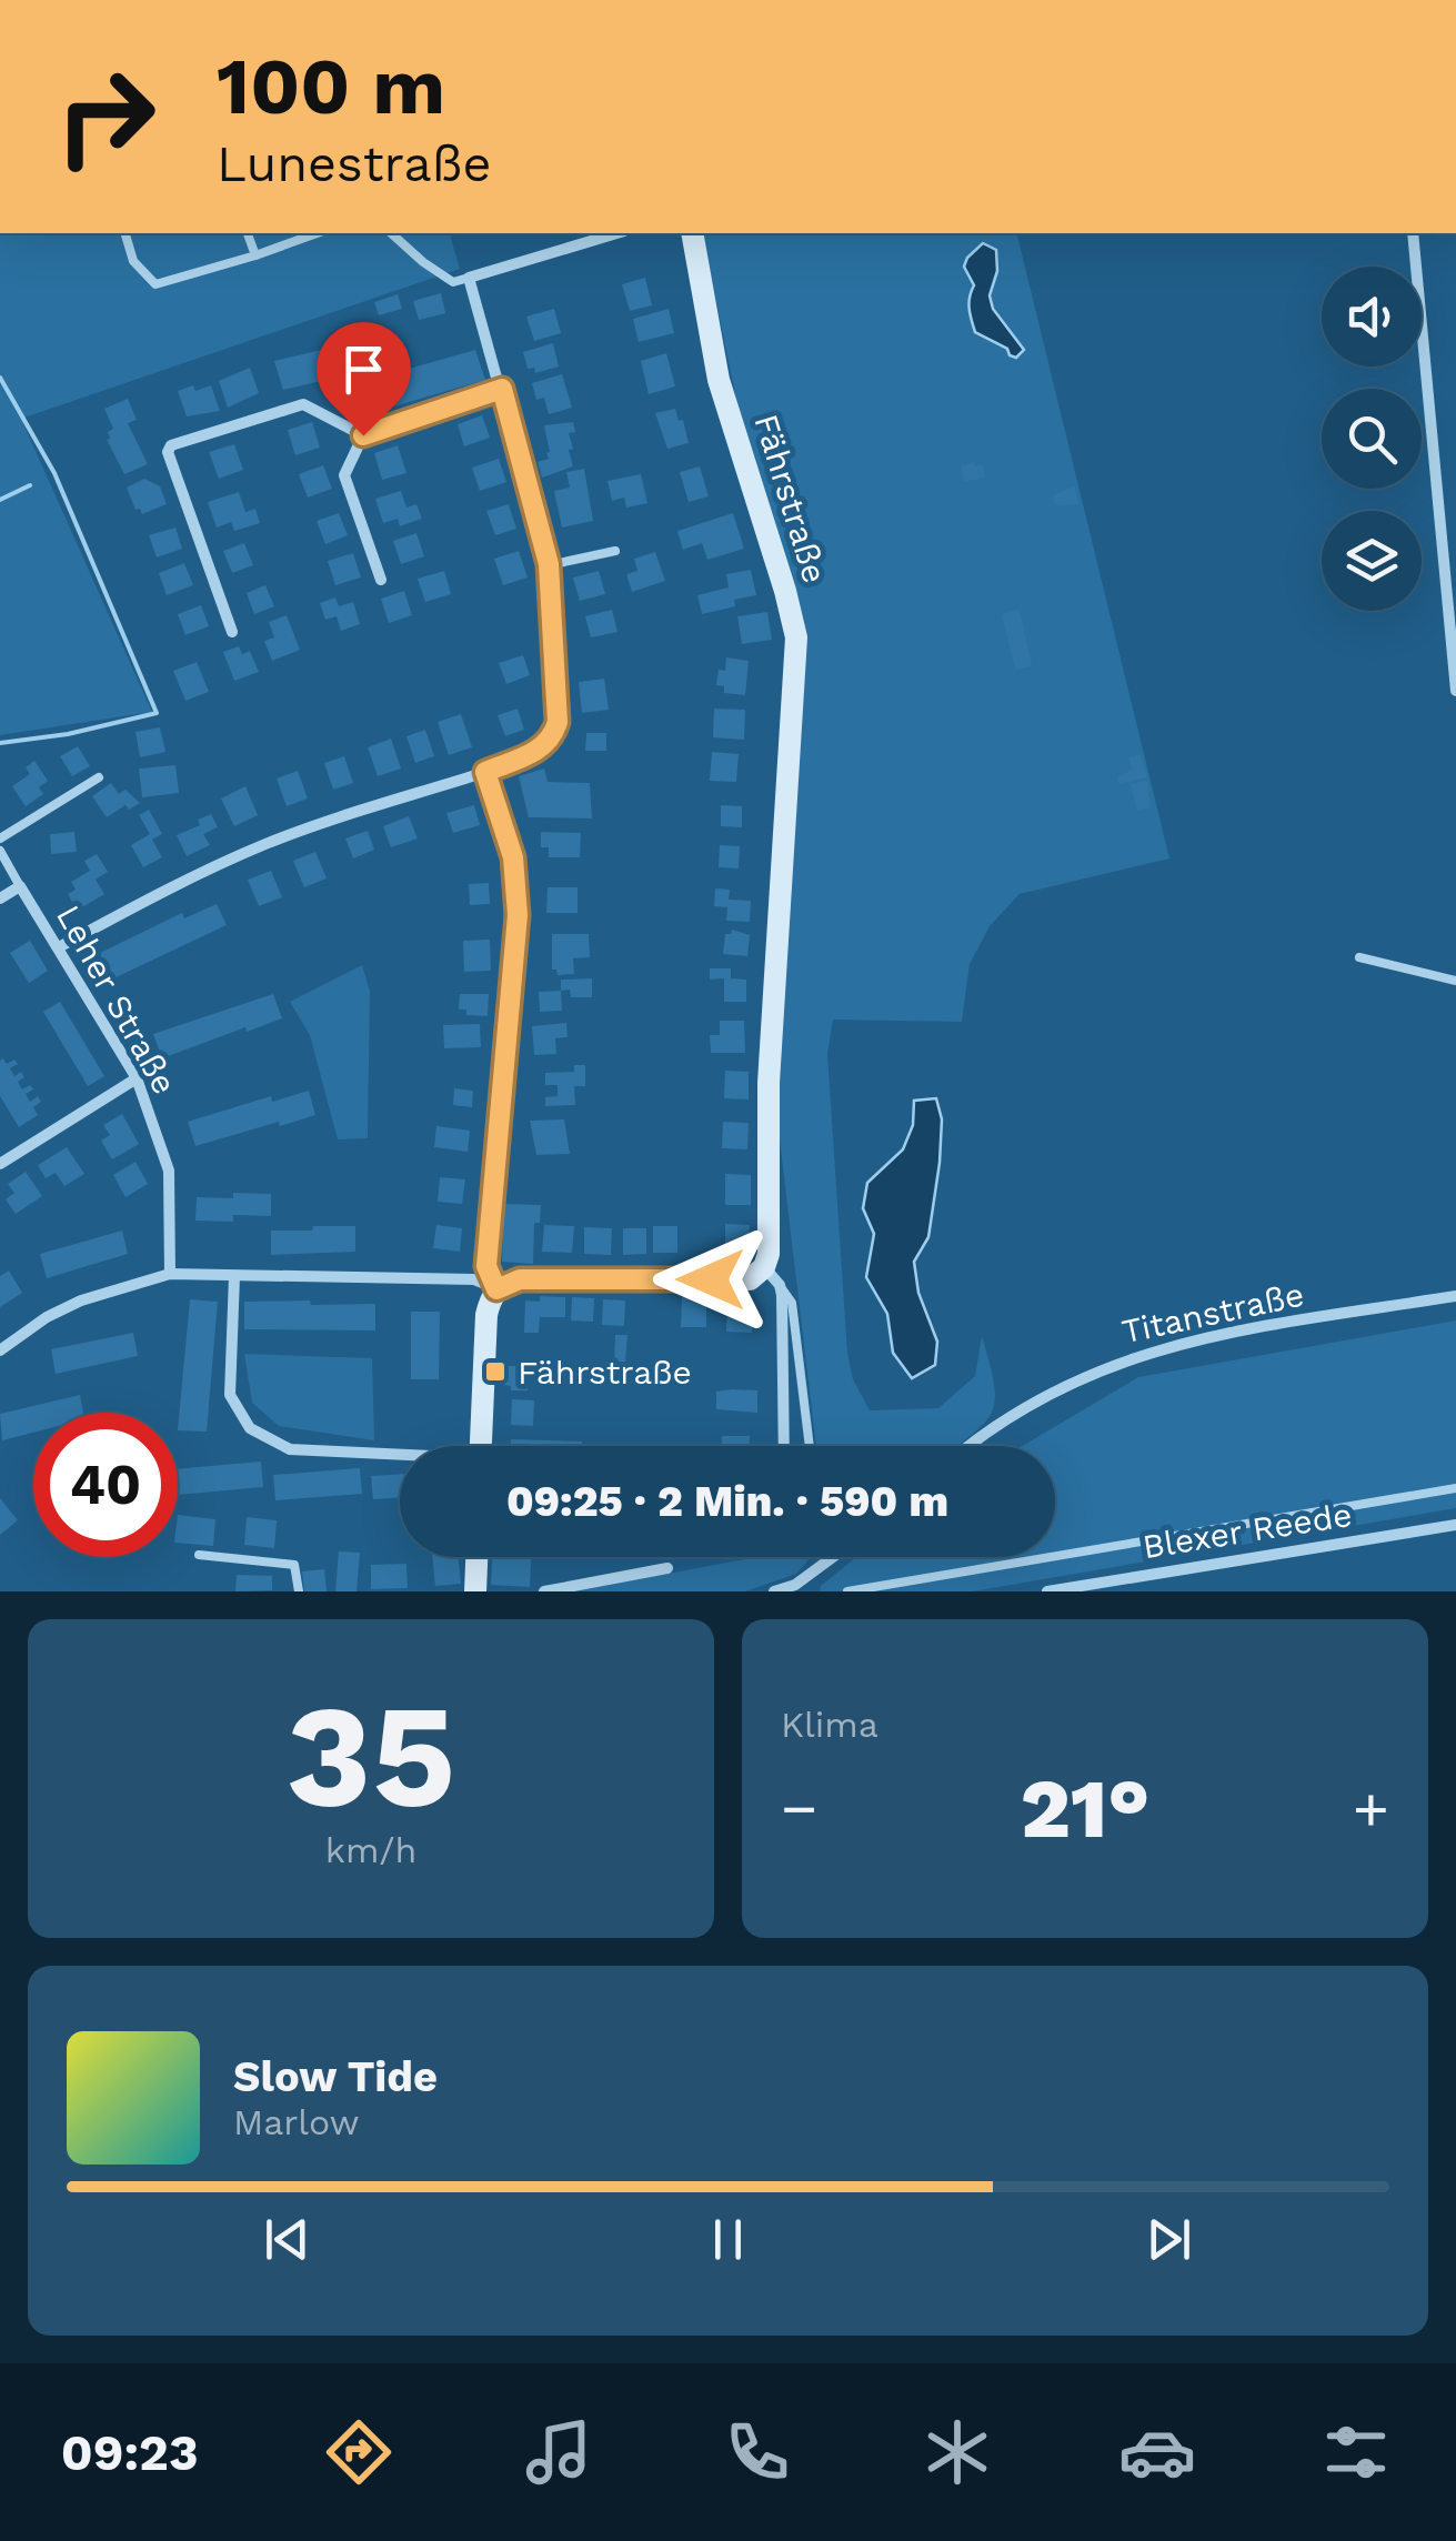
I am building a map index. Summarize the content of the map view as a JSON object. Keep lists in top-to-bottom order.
{
  "streets": {
    "street": [
      "Fährstraße",
      "Leher Straße",
      "Titanstraße",
      "Blexer Reede"
    ]
  },
  "places": {
    "transit": ["Fährstraße"]
  },
  "page": {
    "turn": ["100 m", "Lunestraße"],
    "limit": "40",
    "trip": "09:25 · 2 Min. · 590 m",
    "tile": [
      ["35", "km/h"],
      "Klima"
    ],
    "heat": ["−", "21°", "+"],
    "song": ["Slow Tide", "Marlow"],
    "tabs": "09:23"
  }
}
